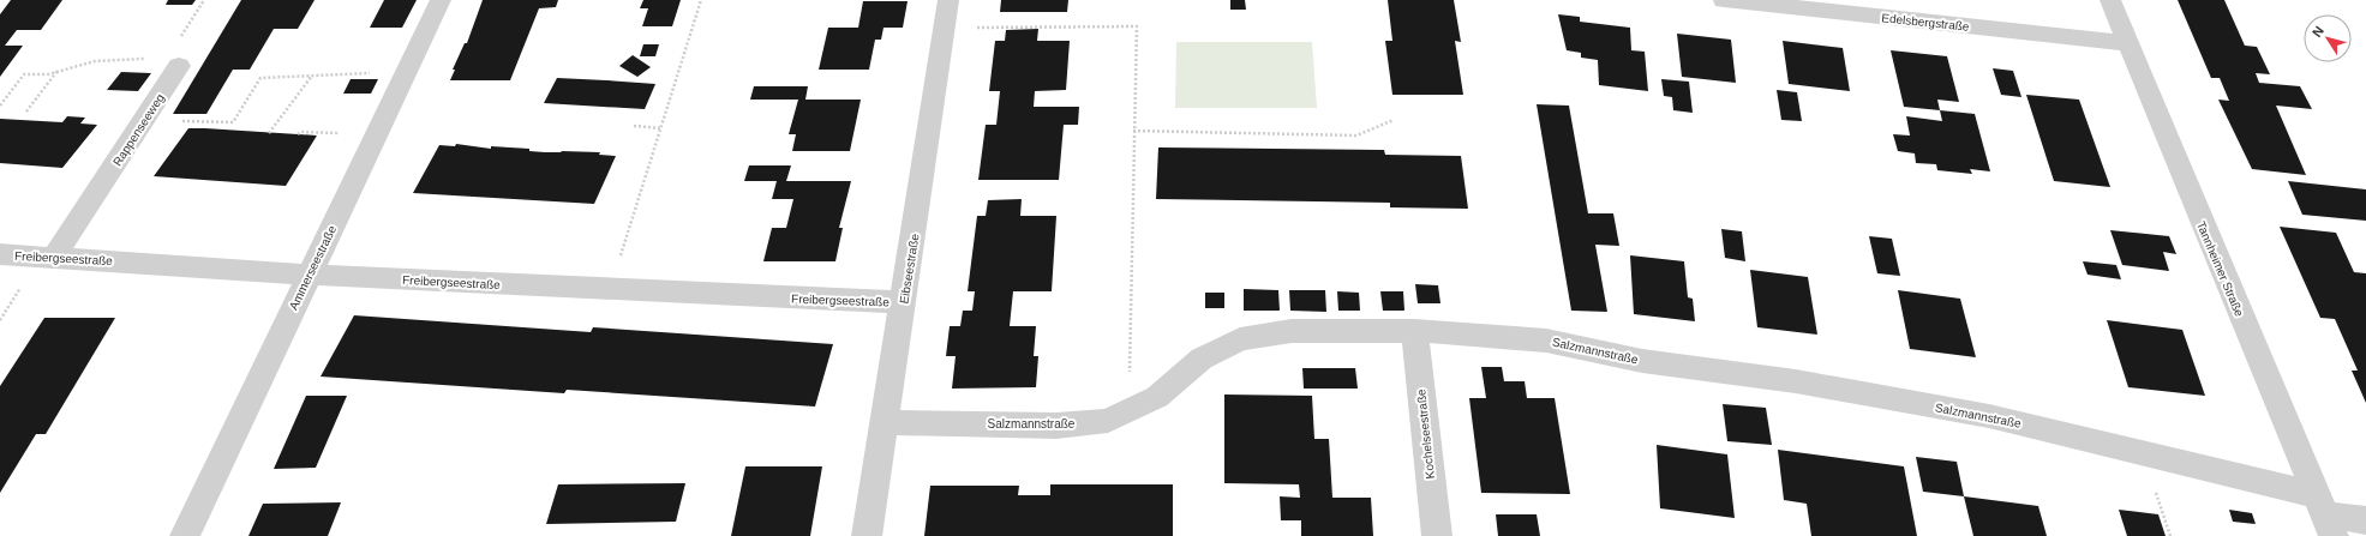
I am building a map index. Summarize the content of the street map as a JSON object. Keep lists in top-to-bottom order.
{
  "streets": {
    "street": [
      "Edelsbergstraße",
      "Rappenseeweg",
      "Freibergseestraße",
      "Ammerseestraße",
      "Eibseestraße",
      "Tannheimer Straße",
      "Salzmannstraße",
      "Kochelseestraße"
    ]
  },
  "crossings": [
    ["Edelsbergstraße", "Tannheimer Straße"],
    ["Rappenseeweg", "Freibergseestraße"],
    ["Freibergseestraße", "Ammerseestraße"],
    ["Freibergseestraße", "Eibseestraße"],
    ["Eibseestraße", "Salzmannstraße"],
    ["Tannheimer Straße", "Salzmannstraße"],
    ["Salzmannstraße", "Kochelseestraße"]
  ],
  "north": "top left"
}
